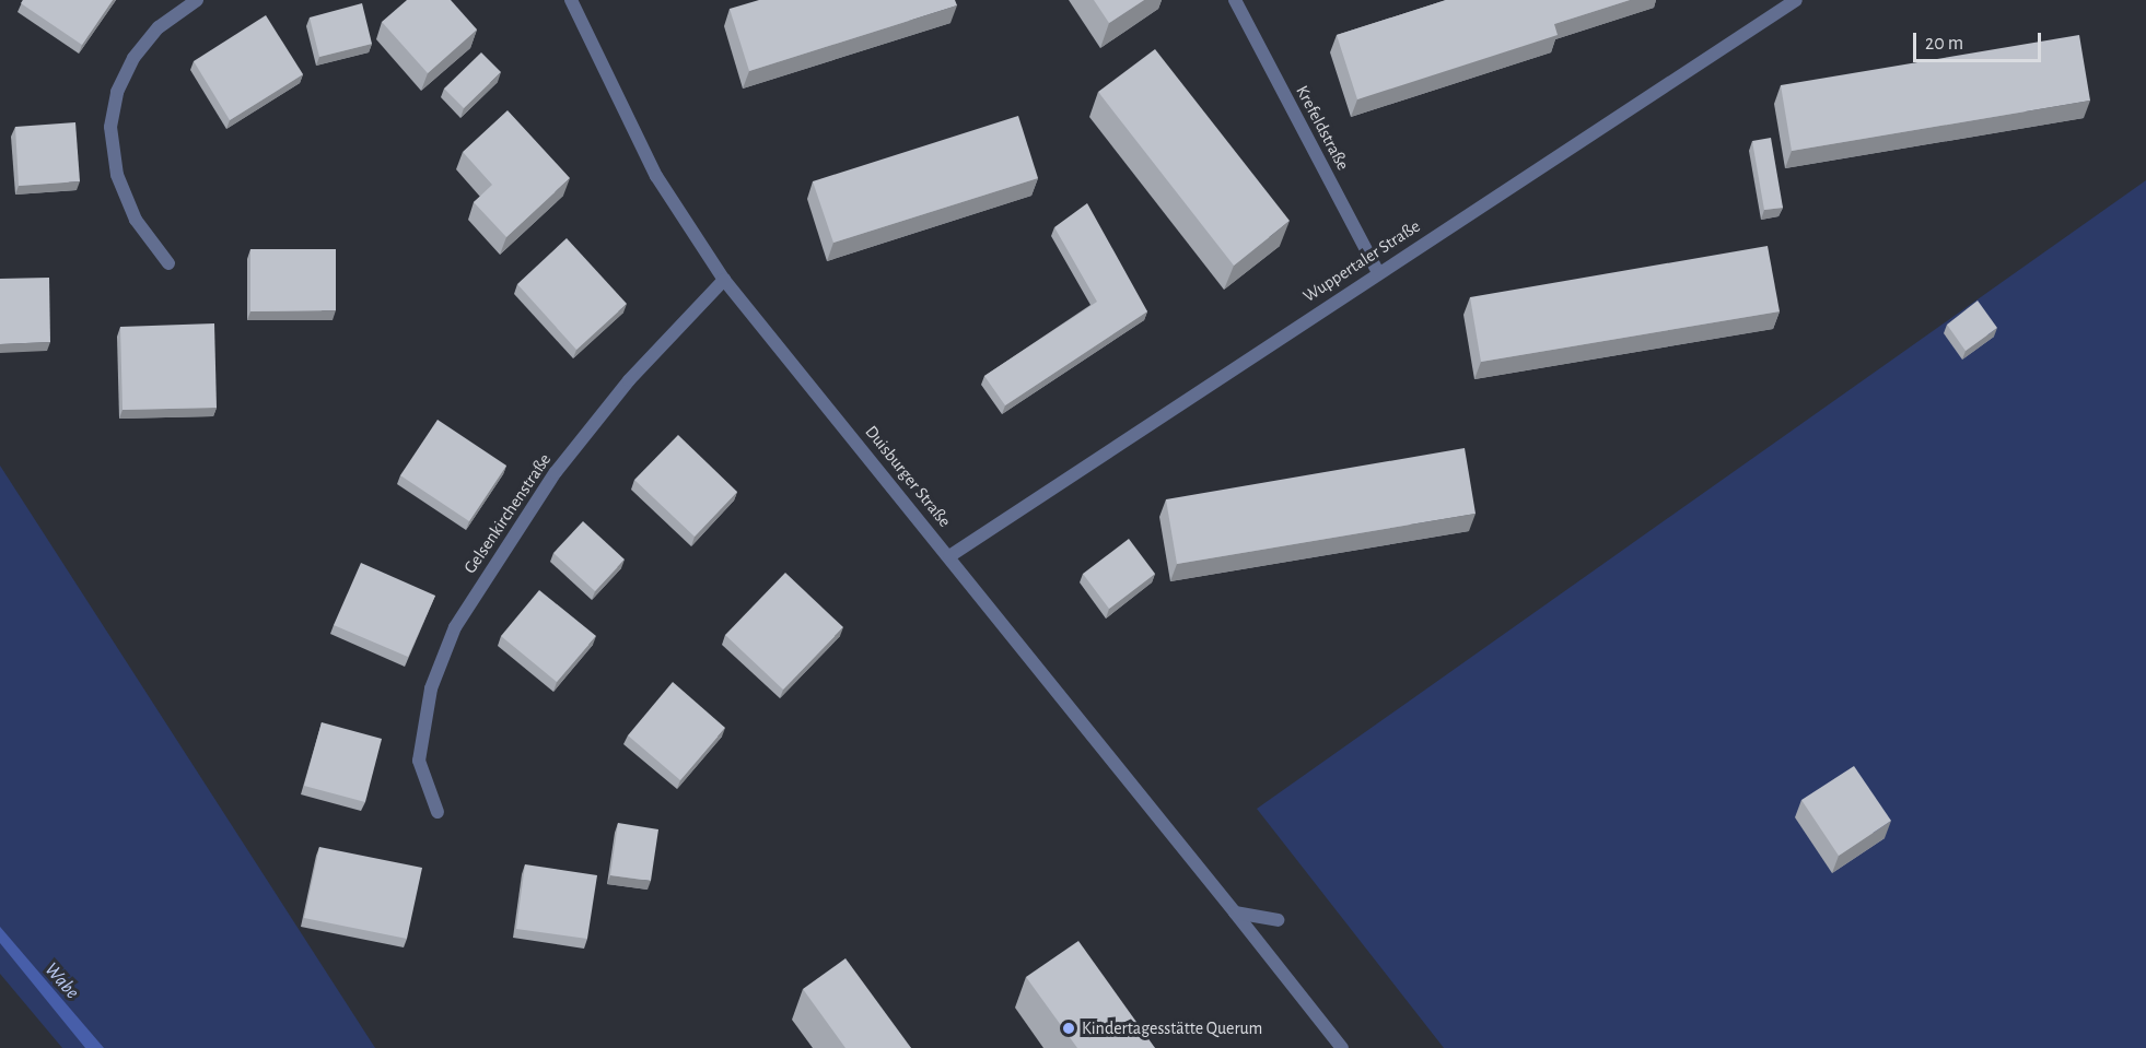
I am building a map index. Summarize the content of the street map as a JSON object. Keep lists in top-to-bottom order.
{
  "streets": {
    "street": [
      "Krefeldstraße",
      "Wuppertaler Straße",
      "Duisburger Straße",
      "Gelsenkirchenstraße"
    ]
  },
  "crossings": [
    ["Krefeldstraße", "Wuppertaler Straße"],
    ["Wuppertaler Straße", "Duisburger Straße"],
    ["Duisburger Straße", "Gelsenkirchenstraße"]
  ],
  "water": ["Wabe"],
  "places": ["Kindertagesstätte Querum"],
  "scale_bar": "20 m"
}
